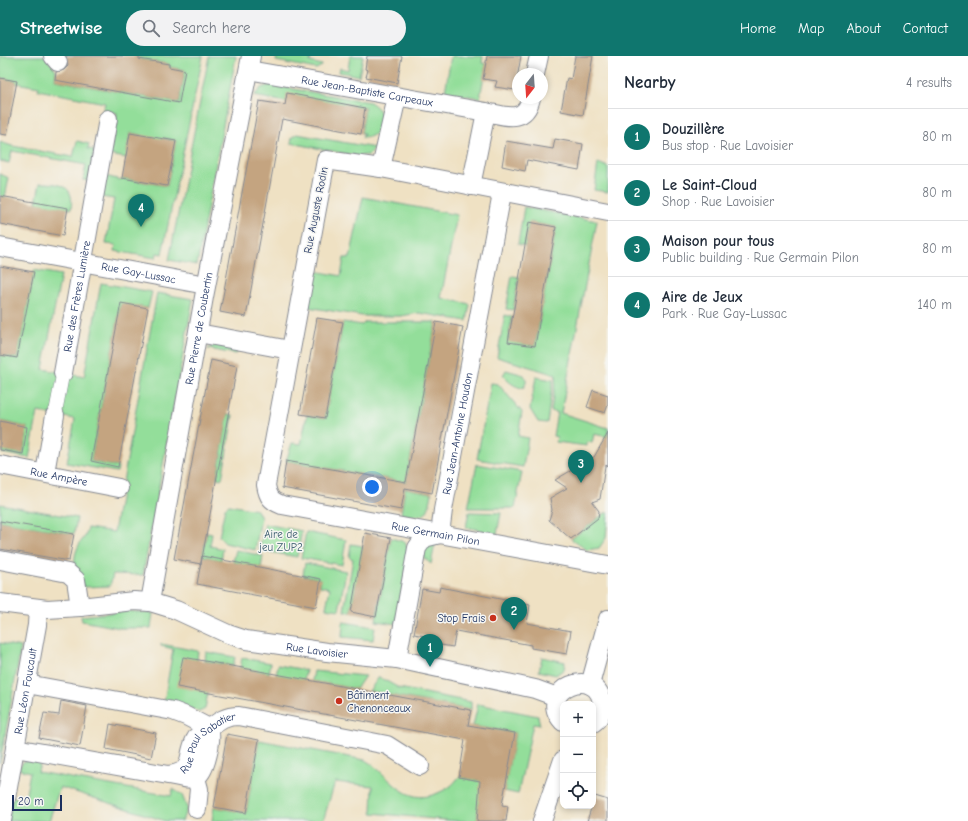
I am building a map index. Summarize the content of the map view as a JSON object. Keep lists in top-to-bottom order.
{
  "streets": {
    "street": [
      "Rue Jean-Baptiste Carpeaux",
      "Rue Auguste Rodin",
      "Rue Gay-Lussac",
      "Rue des Frères Lumière",
      "Rue Pierre de Coubertin",
      "Rue Jean-Antoine Houdon",
      "Rue Ampère",
      "Rue Germain Pilon",
      "Rue Lavoisier",
      "Rue Léon Foucault",
      "Rue Paul Sabatier"
    ]
  },
  "crossings": [
    ["Rue Jean-Baptiste Carpeaux", "Rue Pierre de Coubertin"],
    ["Rue Auguste Rodin", "Rue Jean-Antoine Houdon"],
    ["Rue Auguste Rodin", "Rue Germain Pilon"],
    ["Rue Gay-Lussac", "Rue des Frères Lumière"],
    ["Rue Gay-Lussac", "Rue Pierre de Coubertin"],
    ["Rue des Frères Lumière", "Rue Ampère"],
    ["Rue Pierre de Coubertin", "Rue Lavoisier"],
    ["Rue Jean-Antoine Houdon", "Rue Germain Pilon"],
    ["Rue Lavoisier", "Rue Léon Foucault"],
    ["Rue Léon Foucault", "Rue Paul Sabatier"]
  ],
  "parks": ["Aire de jeu ZUP2"],
  "places": ["Stop Frais", "Bâtiment Chenonceaux"],
  "scale_bar": "20 m",
  "north": "bottom",
  "page": {
    "header": "Streetwise",
    "search": "Search here",
    "nav": [
      "Home",
      "Map",
      "About",
      "Contact"
    ],
    "heading": ["Nearby", "4 results"],
    "list": [
      {
        "mark": "1",
        "name": "Douzillère",
        "note": "Bus stop · Rue Lavoisier",
        "value": "80 m"
      },
      {
        "mark": "2",
        "name": "Le Saint-Cloud",
        "note": "Shop · Rue Lavoisier",
        "value": "80 m"
      },
      {
        "mark": "3",
        "name": "Maison pour tous",
        "note": "Public building · Rue Germain Pilon",
        "value": "80 m"
      },
      {
        "mark": "4",
        "name": "Aire de Jeux",
        "note": "Park · Rue Gay-Lussac",
        "value": "140 m"
      }
    ],
    "pins": [
      "4",
      "3",
      "2",
      "1"
    ],
    "map_buttons": ["+", "−"],
    "scale": "20 m"
  }
}
